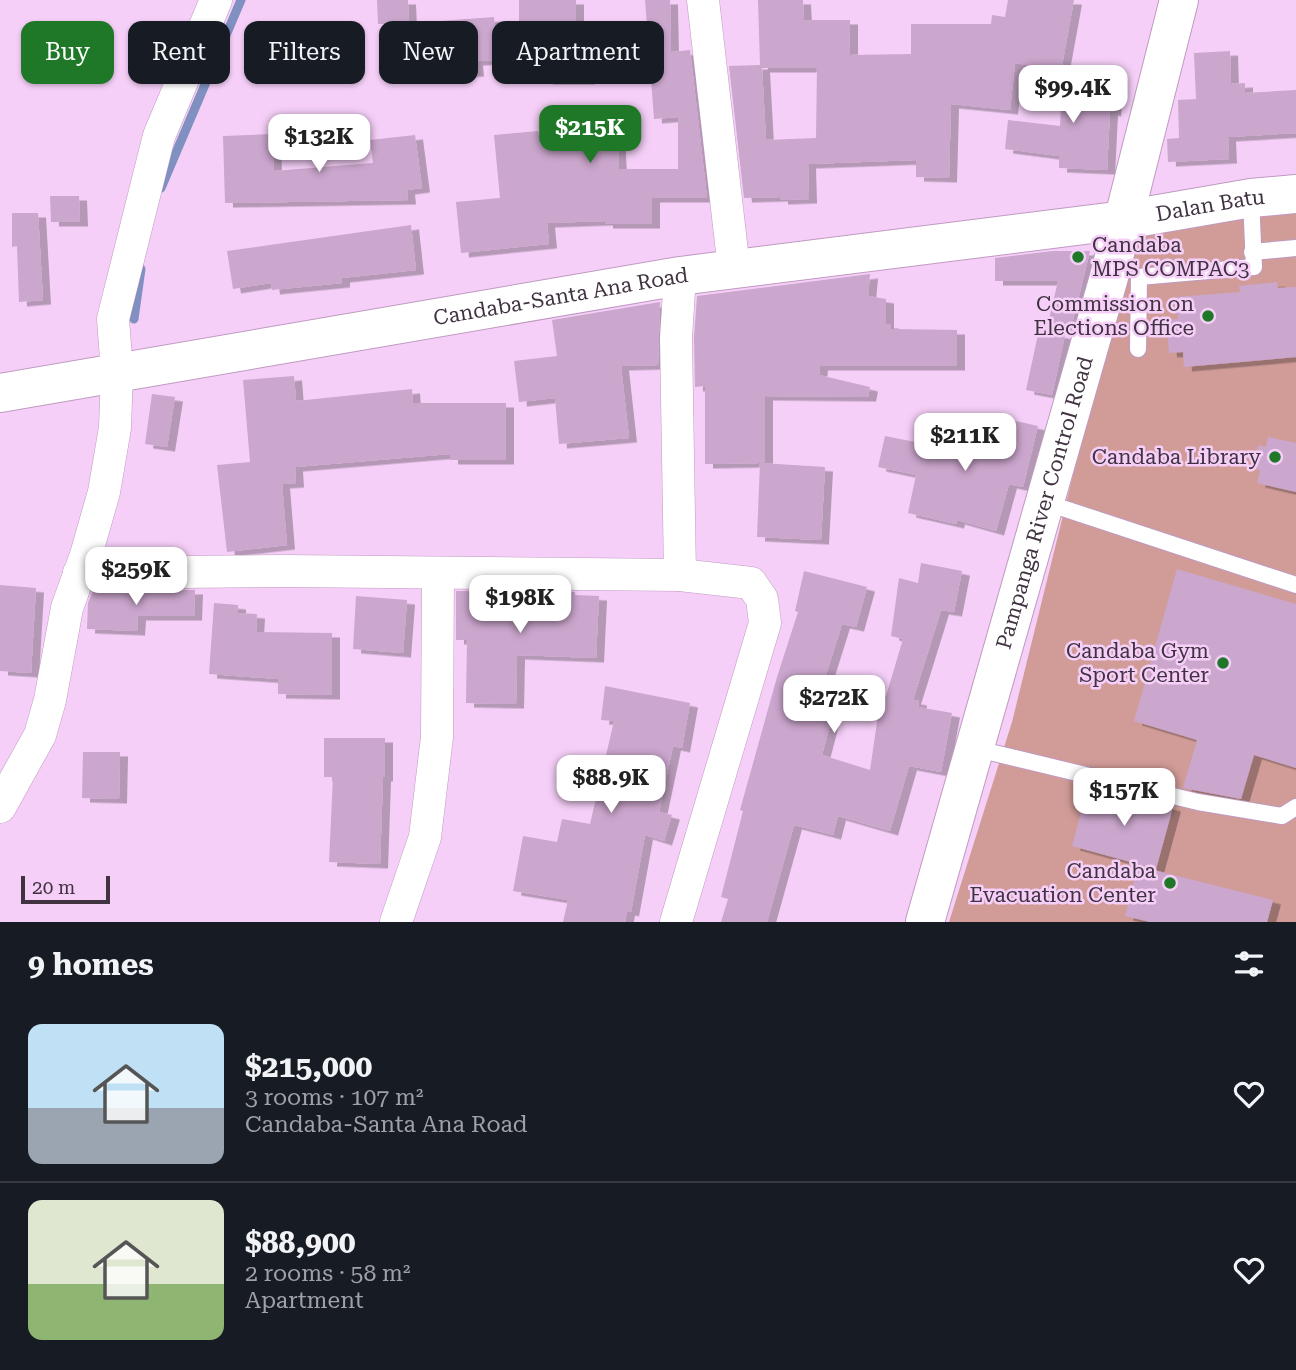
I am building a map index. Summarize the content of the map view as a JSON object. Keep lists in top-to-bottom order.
{
  "streets": {
    "main road": ["Dalan Batu", "Candaba-Santa Ana Road", "Pampanga River Control Road"]
  },
  "crossings": [
    ["Dalan Batu", "Candaba-Santa Ana Road"],
    ["Dalan Batu", "Pampanga River Control Road"],
    ["Candaba-Santa Ana Road", "Pampanga River Control Road"]
  ],
  "places": [
    "Candaba MPS COMPAC3",
    "Commission on Elections Office",
    "Candaba Library",
    "Candaba Gym Sport Center",
    "Candaba Evacuation Center"
  ],
  "scale_bar": "20 m",
  "page": {
    "chip": [
      "Buy",
      "Rent",
      "Filters",
      "New",
      "Apartment"
    ],
    "price": [
      "$99.4K",
      "$215K",
      "$132K",
      "$211K",
      "$259K",
      "$198K",
      "$272K",
      "$88.9K",
      "$157K"
    ],
    "scale": "20 m",
    "heading": "9 homes",
    "list": [
      {
        "name": "$215,000",
        "note": "3 rooms · 107 m² · Candaba-Santa Ana Road"
      },
      {
        "name": "$88,900",
        "note": "2 rooms · 58 m² · Apartment"
      }
    ]
  }
}
